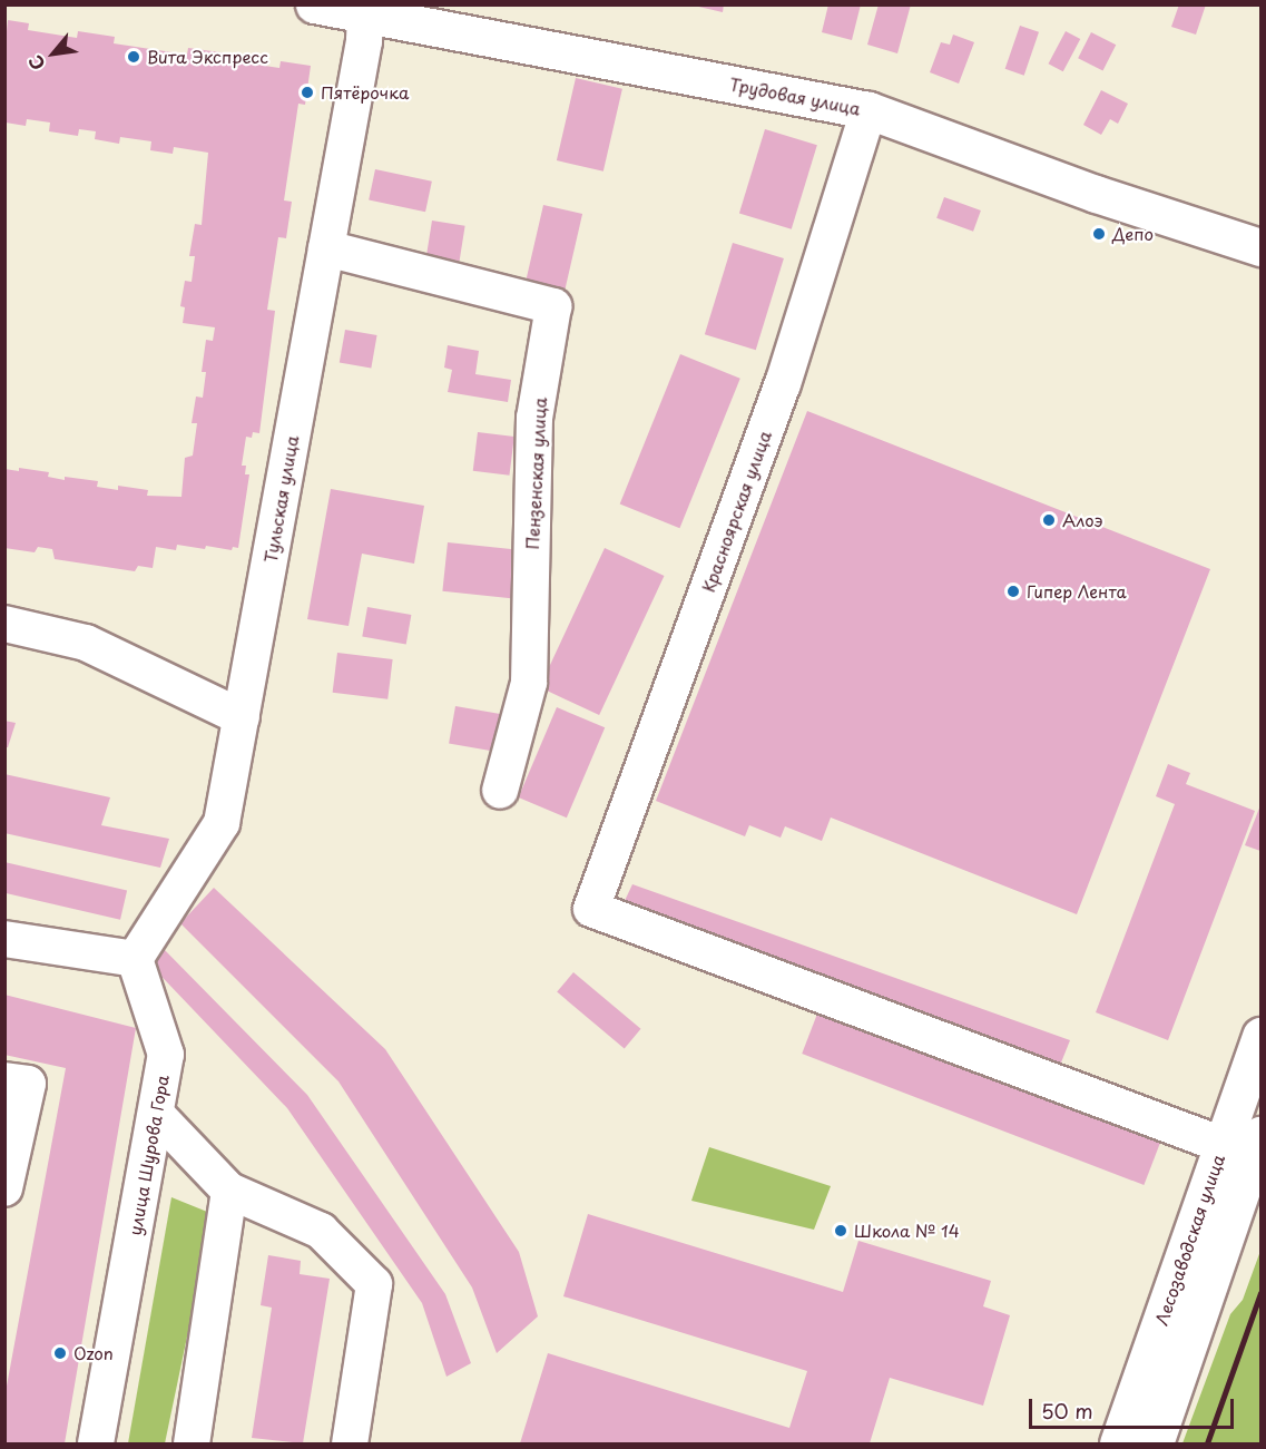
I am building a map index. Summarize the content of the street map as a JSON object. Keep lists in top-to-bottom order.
{
  "streets": {
    "main road": ["Трудовая улица", "Лесозаводская улица"],
    "street": [
      "Пензенская улица",
      "Тульская улица",
      "Красноярская улица",
      "улица Шурова Гора"
    ]
  },
  "crossings": [
    ["Трудовая улица", "Тульская улица"],
    ["Трудовая улица", "Красноярская улица"],
    ["Пензенская улица", "Тульская улица"],
    ["Тульская улица", "улица Шурова Гора"],
    ["Красноярская улица", "Лесозаводская улица"]
  ],
  "places": [
    "Вита Экспресс",
    "Пятёрочка",
    "Депо",
    "Алоэ",
    "Гипер Лента",
    "Школа № 14",
    "Ozon"
  ],
  "scale_bar": "50 m",
  "north": "bottom left"
}
